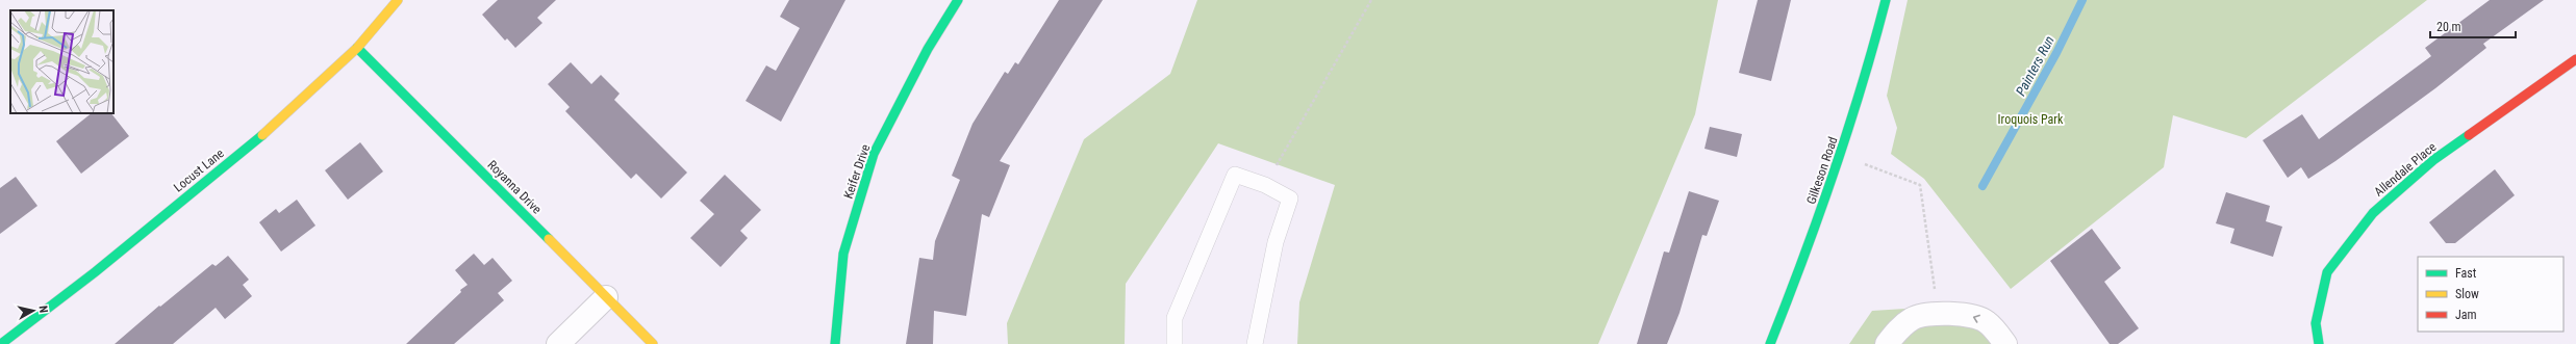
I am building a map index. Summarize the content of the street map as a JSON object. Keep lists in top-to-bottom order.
{
  "streets": {
    "street": [
      "Allendale Place",
      "Locust Lane",
      "Gilkeson Road",
      "Keifer Drive",
      "Royanna Drive"
    ]
  },
  "crossings": [
    ["Locust Lane", "Royanna Drive"]
  ],
  "water": ["Painters Run"],
  "parks": ["Iroquois Park"],
  "legend": ["Fast", "Slow", "Jam"],
  "scale_bar": "20 m",
  "north": "right"
}
